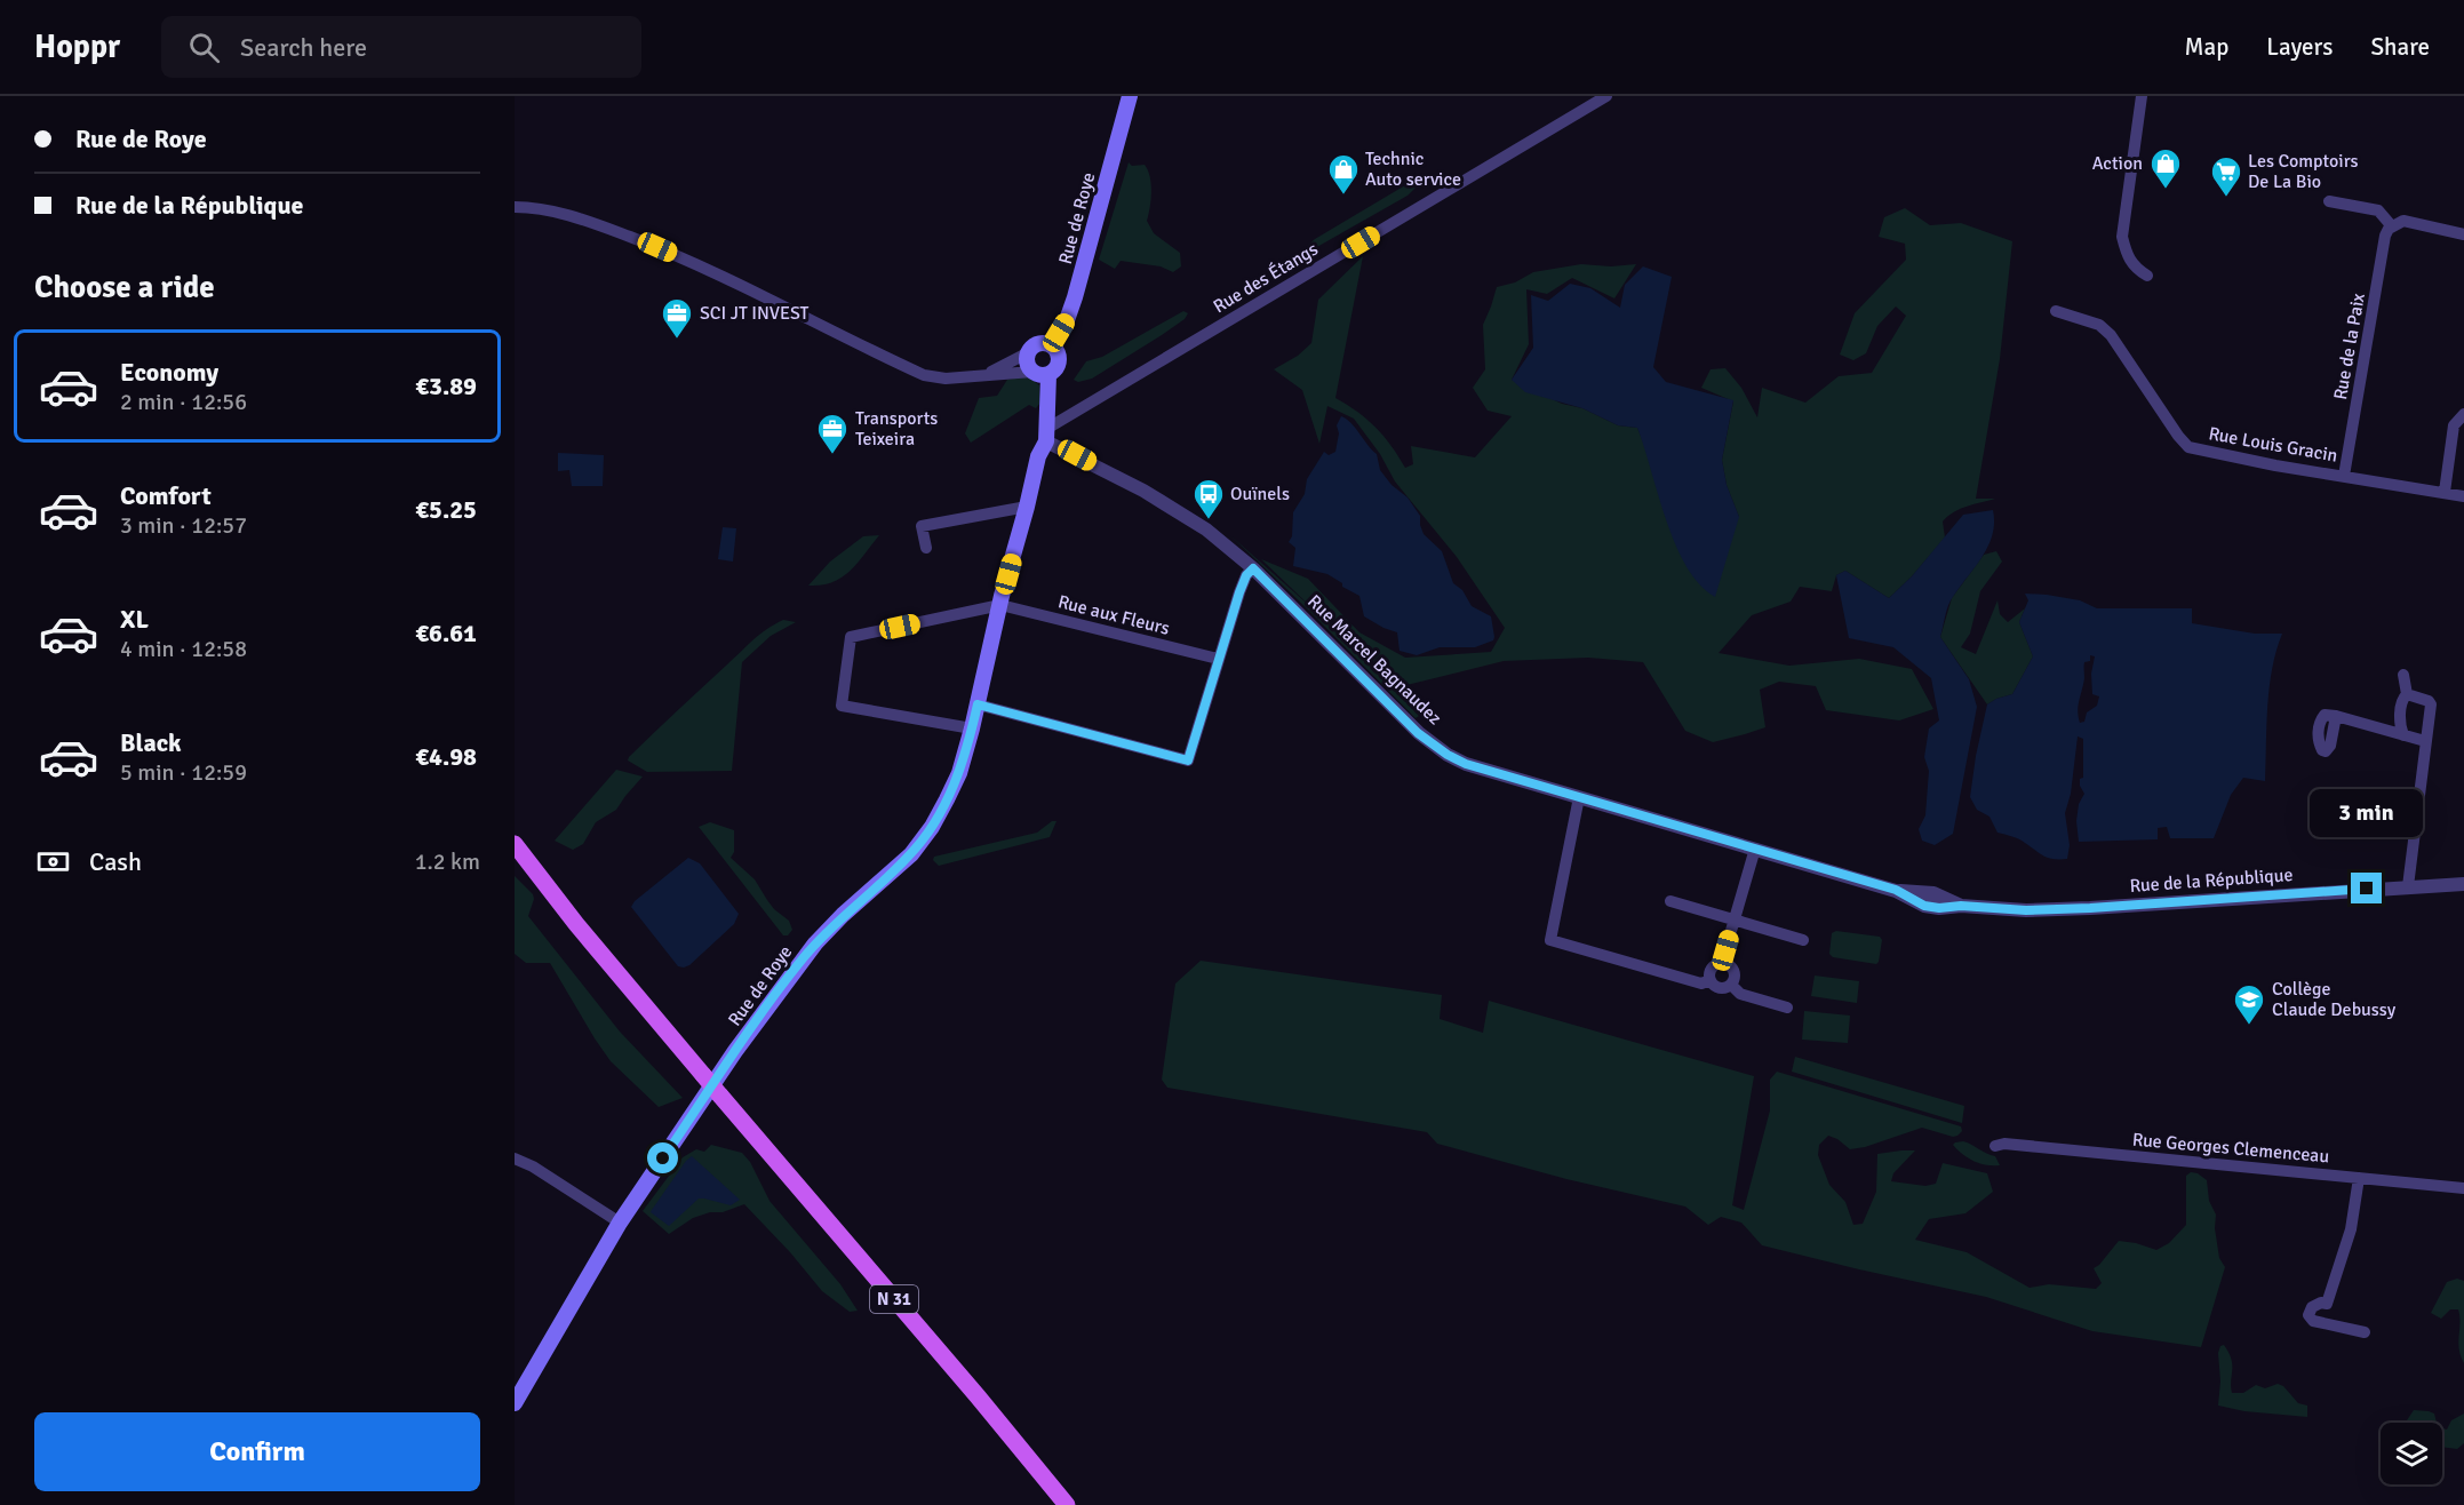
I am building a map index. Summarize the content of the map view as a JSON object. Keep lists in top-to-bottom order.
{
  "streets": {
    "main road": ["Rue de Roye", "N 31"],
    "street": [
      "Rue des Étangs",
      "Rue de la Paix",
      "Rue Louis Gracin",
      "Rue aux Fleurs",
      "Rue Marcel Bagnaudez",
      "Rue de la République",
      "Rue Georges Clemenceau"
    ]
  },
  "crossings": [
    ["Rue de Roye", "Rue des Étangs"],
    ["Rue de Roye", "Rue aux Fleurs"],
    ["Rue de Roye", "Rue Marcel Bagnaudez"],
    ["Rue des Étangs", "Rue Marcel Bagnaudez"],
    ["Rue de la Paix", "Rue Louis Gracin"],
    ["Rue Marcel Bagnaudez", "Rue de la République"]
  ],
  "places": {
    "shop": ["Action", "Technic Auto service"],
    "supermarket": ["Les Comptoirs De La Bio"],
    "office": ["SCI JT INVEST", "Transports Teixeira"],
    "bus stop": ["Ouïnels"],
    "school or university": ["Collège Claude Debussy"]
  },
  "page": {
    "header": "Hoppr",
    "search": "Search here",
    "nav": ["Map", "Layers", "Share"],
    "banner": ["Rue de Roye", "Rue de la République"],
    "heading": "Choose a ride",
    "list": [
      {
        "name": "Economy",
        "note": "2 min · 12:56",
        "value": "€3.89"
      },
      {
        "name": "Comfort",
        "note": "3 min · 12:57",
        "value": "€5.25"
      },
      {
        "name": "XL",
        "note": "4 min · 12:58",
        "value": "€6.61"
      },
      {
        "name": "Black",
        "note": "5 min · 12:59",
        "value": "€4.98"
      }
    ],
    "bubble": "3 min",
    "pay": ["Cash", "1.2 km"],
    "buttons": "Confirm"
  }
}
